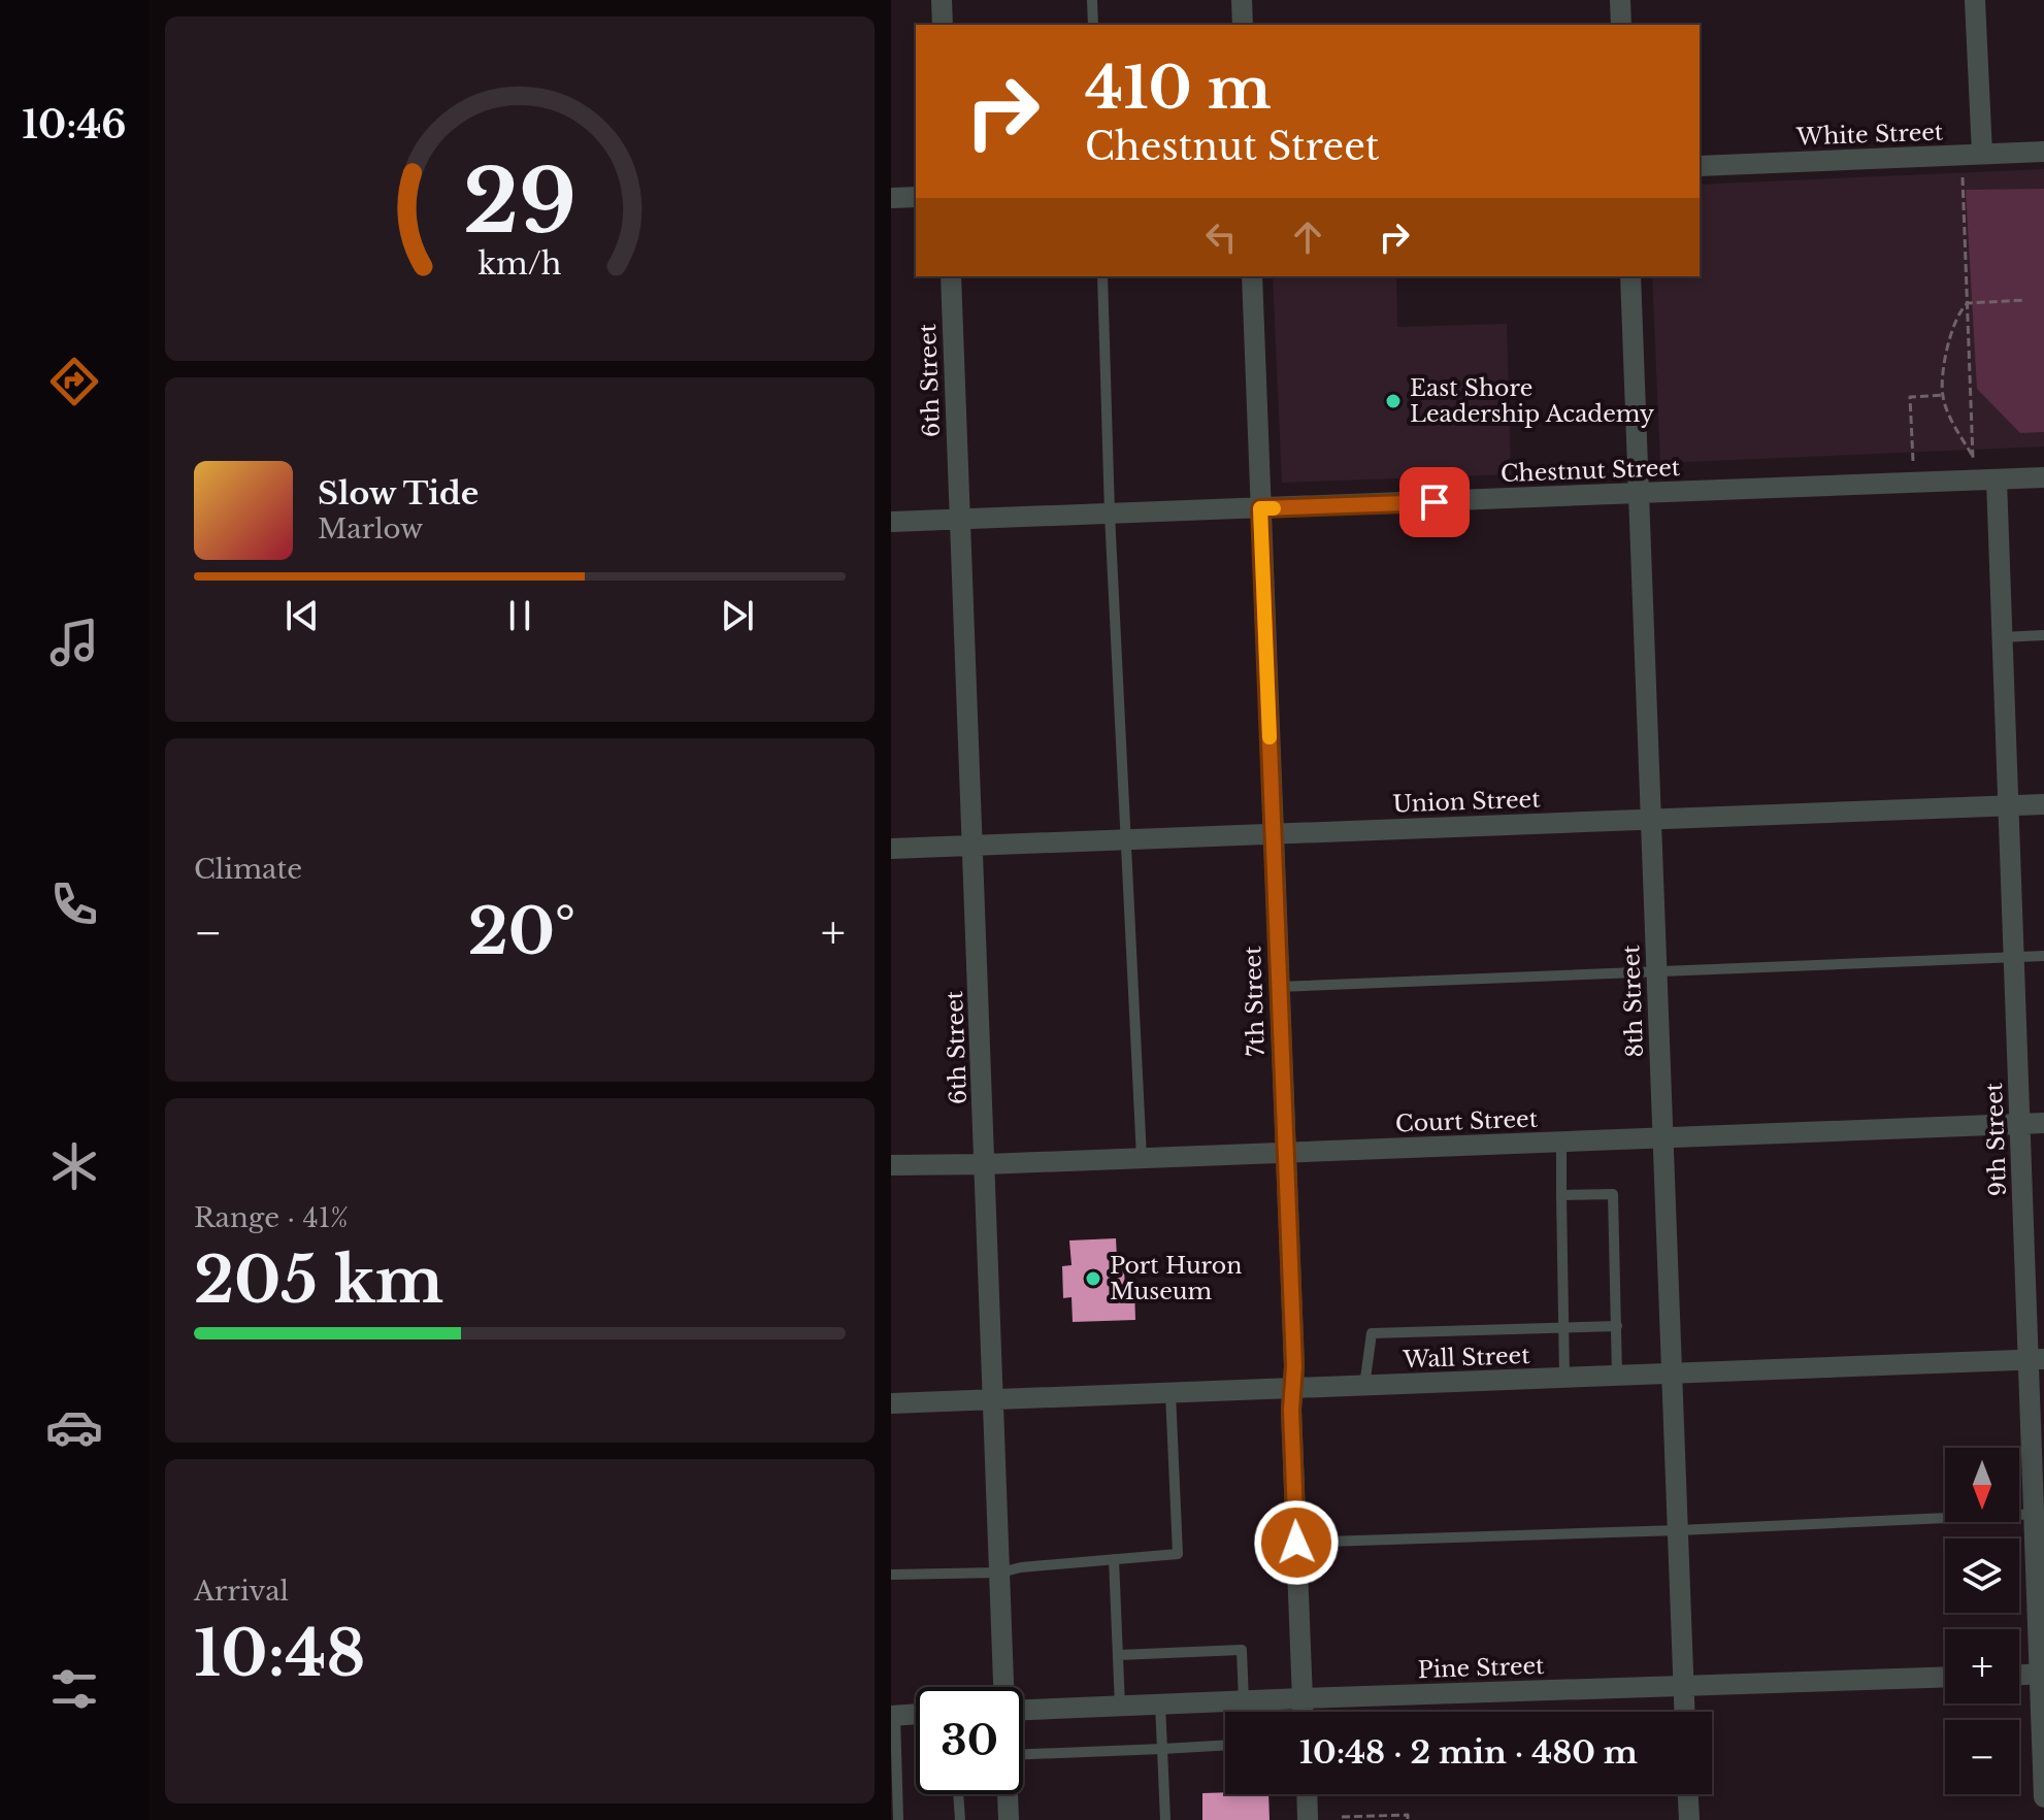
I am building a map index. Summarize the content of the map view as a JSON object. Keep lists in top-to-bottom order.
{
  "streets": {
    "street": [
      "White Street",
      "6th Street",
      "Chestnut Street",
      "Union Street",
      "7th Street",
      "8th Street",
      "Court Street",
      "9th Street",
      "Wall Street",
      "Pine Street"
    ]
  },
  "crossings": [
    ["6th Street", "Chestnut Street"],
    ["6th Street", "Union Street"],
    ["6th Street", "Court Street"],
    ["6th Street", "Wall Street"],
    ["Chestnut Street", "7th Street"],
    ["Chestnut Street", "8th Street"],
    ["Chestnut Street", "9th Street"],
    ["Union Street", "7th Street"],
    ["Union Street", "8th Street"],
    ["Union Street", "9th Street"],
    ["7th Street", "Court Street"],
    ["7th Street", "Wall Street"],
    ["7th Street", "Pine Street"],
    ["8th Street", "Court Street"],
    ["8th Street", "Wall Street"],
    ["8th Street", "Pine Street"],
    ["Court Street", "9th Street"],
    ["9th Street", "Wall Street"]
  ],
  "places": ["East Shore Leadership Academy", "Port Huron Museum"],
  "north": "bottom",
  "page": {
    "tabs": "10:46",
    "turn": ["410 m", "Chestnut Street"],
    "song": ["Slow Tide", "Marlow"],
    "tile": [
      "Climate",
      ["Range · 41%", "205 km"],
      ["Arrival", "10:48"]
    ],
    "heat": ["−", "20°", "+"],
    "map_buttons": ["+", "−"],
    "limit": "30",
    "trip": "10:48 · 2 min · 480 m",
    "gauge": ["29", "km/h"]
  }
}
